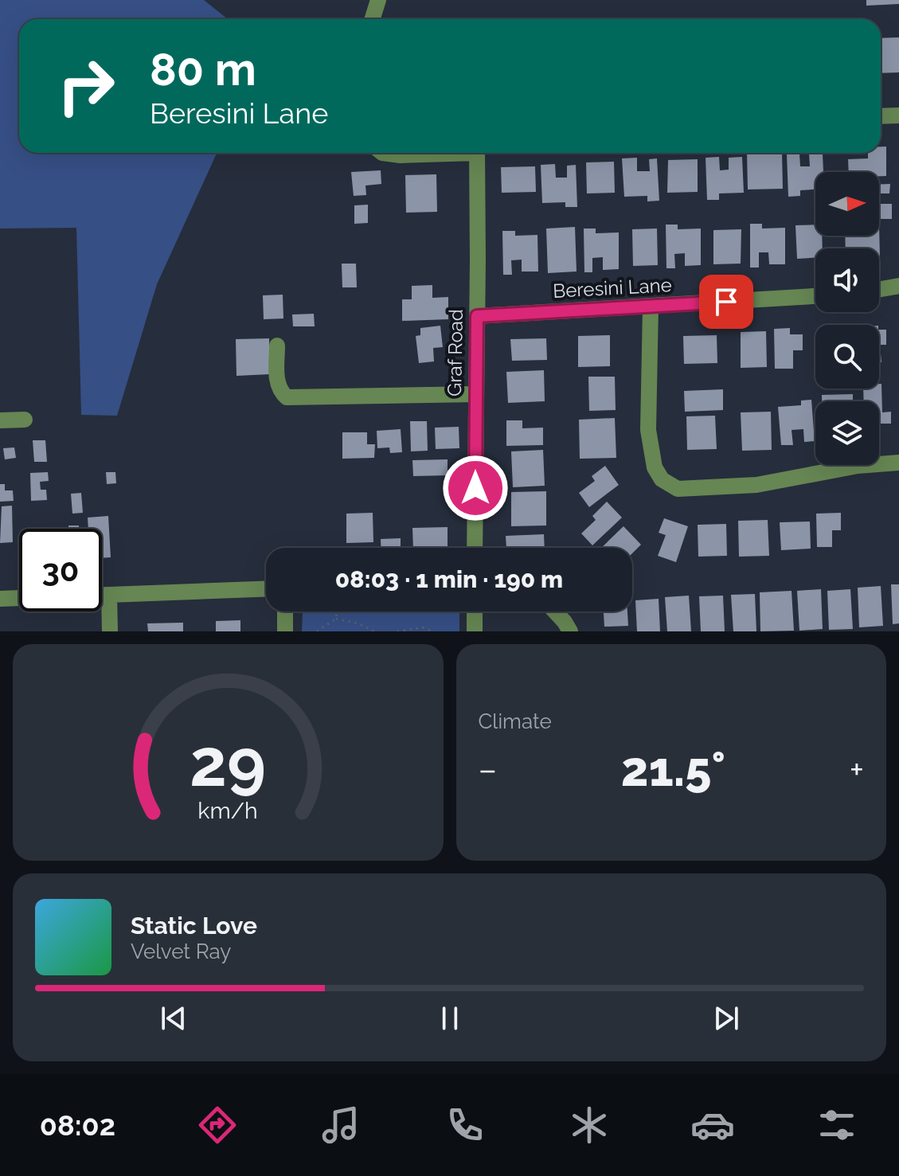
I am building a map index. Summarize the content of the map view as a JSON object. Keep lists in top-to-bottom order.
{
  "streets": {
    "street": ["Beresini Lane", "Graf Road"]
  },
  "crossings": [
    ["Beresini Lane", "Graf Road"]
  ],
  "north": "right",
  "page": {
    "turn": ["80 m", "Beresini Lane"],
    "limit": "30",
    "trip": "08:03 · 1 min · 190 m",
    "tile": "Climate",
    "heat": ["−", "21.5°", "+"],
    "song": ["Static Love", "Velvet Ray"],
    "tabs": "08:02",
    "gauge": ["29", "km/h"]
  }
}
